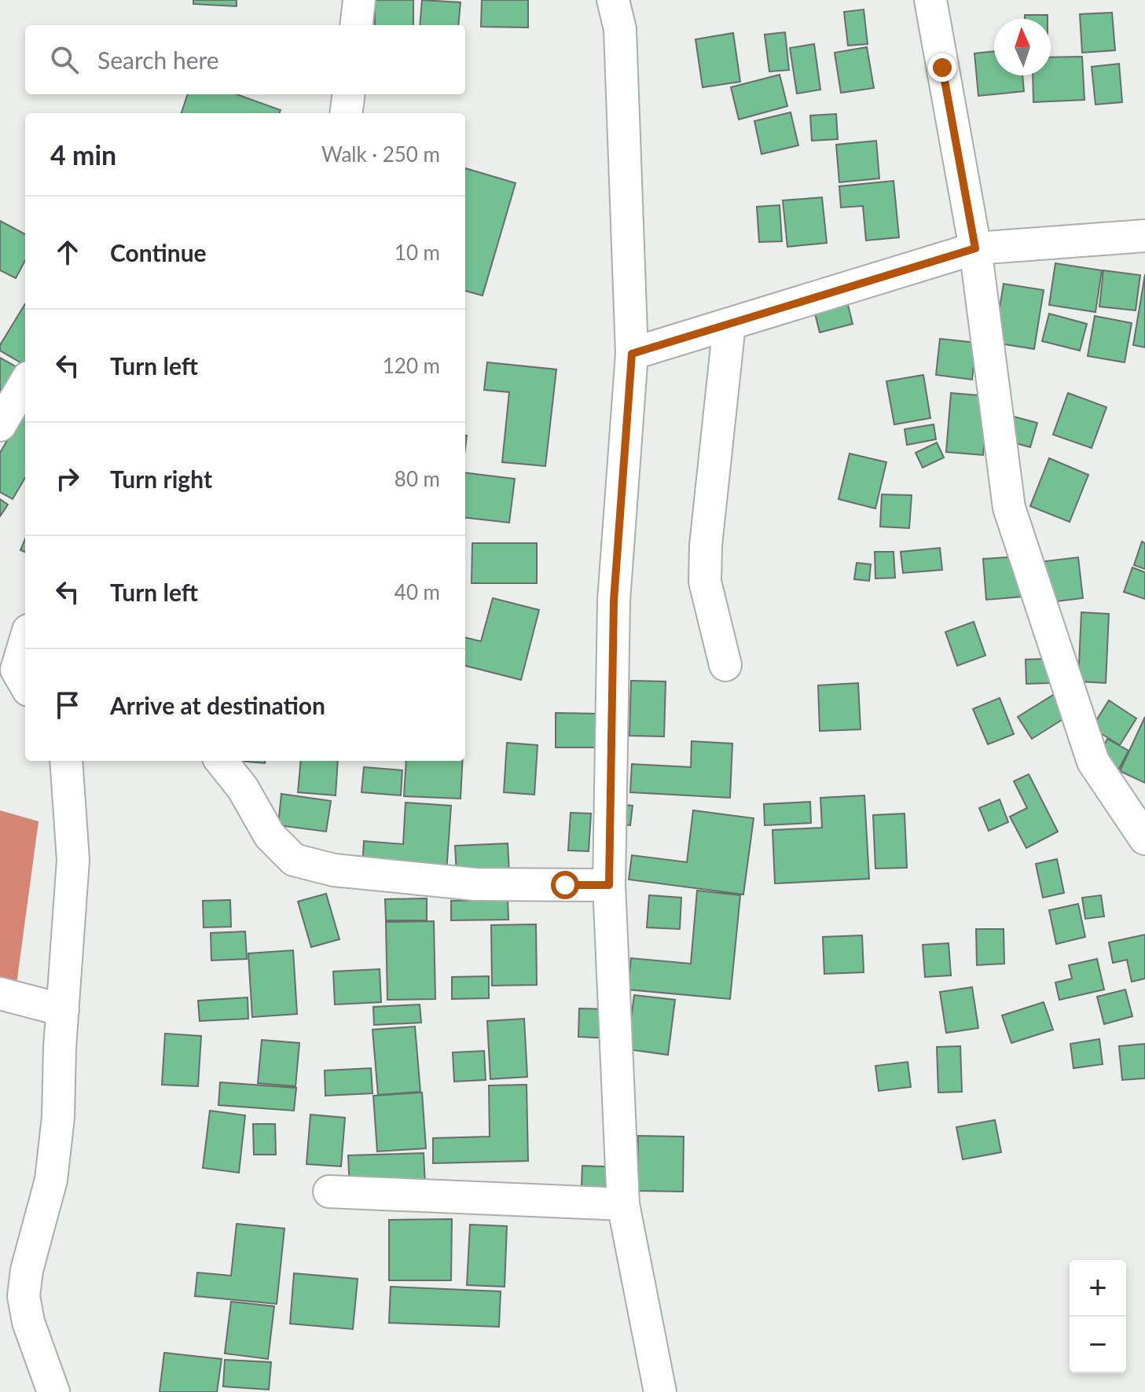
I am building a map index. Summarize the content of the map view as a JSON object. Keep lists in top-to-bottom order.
{
  "north": "top",
  "page": {
    "search": "Search here",
    "heading": ["4 min", "Walk · 250 m"],
    "list": [
      ["Continue", "10 m"],
      ["Turn left", "120 m"],
      ["Turn right", "80 m"],
      ["Turn left", "40 m"],
      "Arrive at destination"
    ],
    "map_buttons": ["+", "−"]
  }
}
